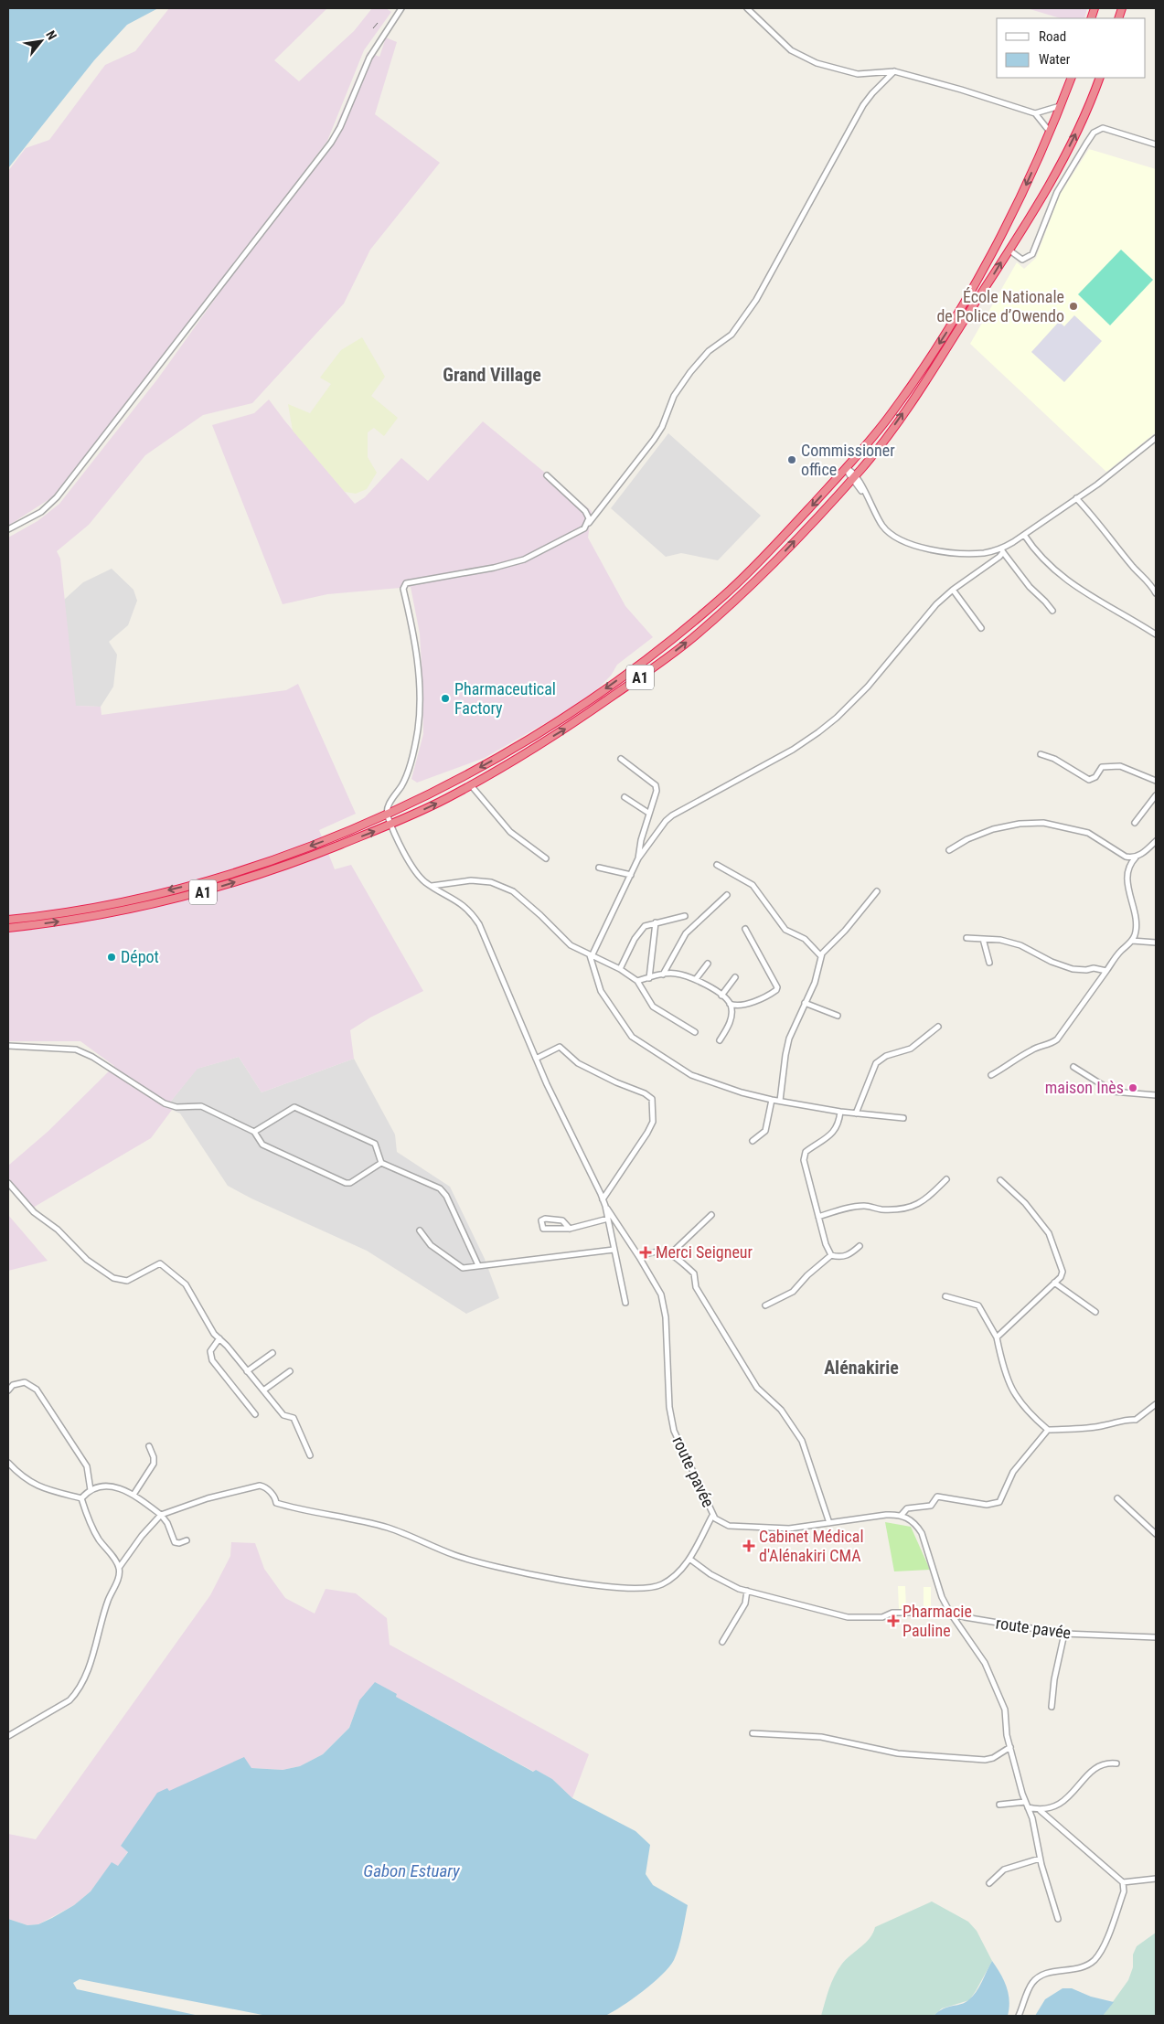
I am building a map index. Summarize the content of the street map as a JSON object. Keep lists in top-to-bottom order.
{
  "streets": {
    "highway": ["A1"],
    "street": ["route pavée"]
  },
  "districts": ["Grand Village", "Alénakirie"],
  "water": ["Gabon Estuary"],
  "places": {
    "other": [
      "École Nationale de Police d’Owendo",
      "Commissioner office",
      "Pharmaceutical Factory",
      "Dépot",
      "maison Inès"
    ],
    "health": ["Merci Seigneur", "Cabinet Médical d'Alénakiri CMA", "Pharmacie Pauline"]
  },
  "legend": ["Road", "Water"],
  "north": "top right"
}
